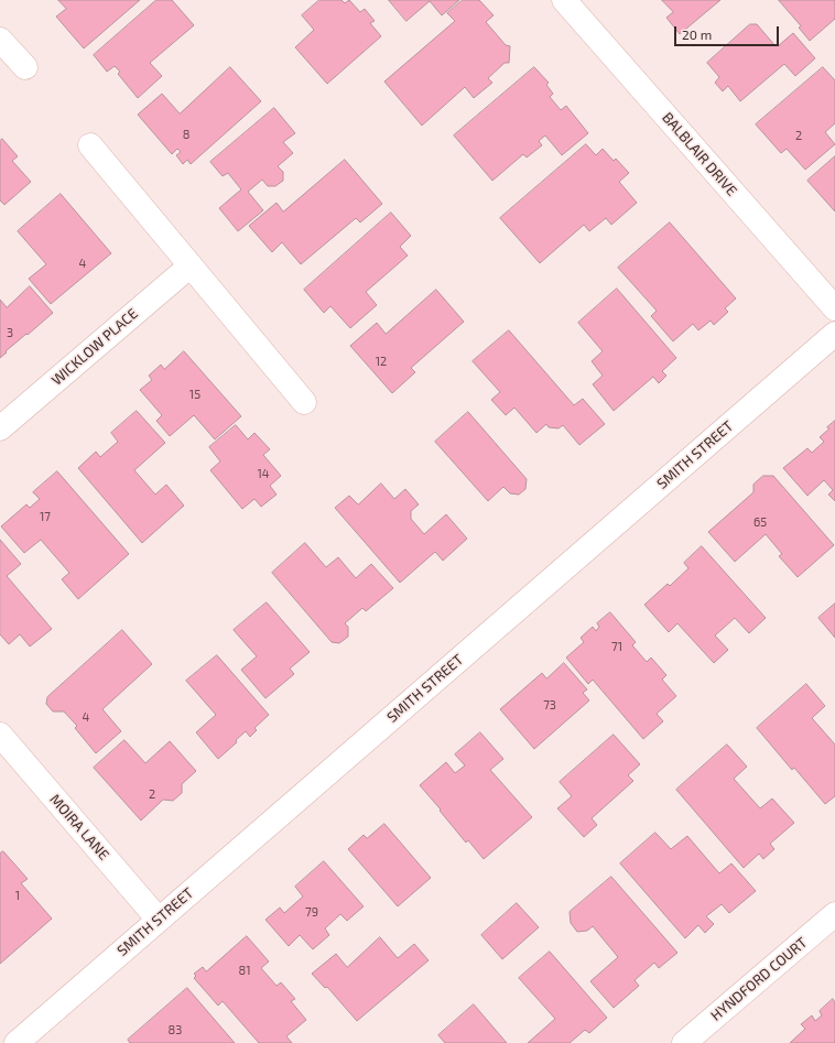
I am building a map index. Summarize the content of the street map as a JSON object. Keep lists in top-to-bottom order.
{
  "streets": {
    "street": [
      "BALBLAIR DRIVE",
      "WICKLOW PLACE",
      "SMITH STREET",
      "MOIRA LANE",
      "HYNDFORD COURT"
    ]
  },
  "crossings": [
    ["SMITH STREET", "MOIRA LANE"]
  ],
  "house_numbers": [
    "8",
    "2",
    "4",
    "3",
    "12",
    "15",
    "14",
    "17",
    "65",
    "71",
    "73",
    "4",
    "2",
    "1",
    "79",
    "81",
    "83"
  ],
  "scale_bar": "20 m"
}
